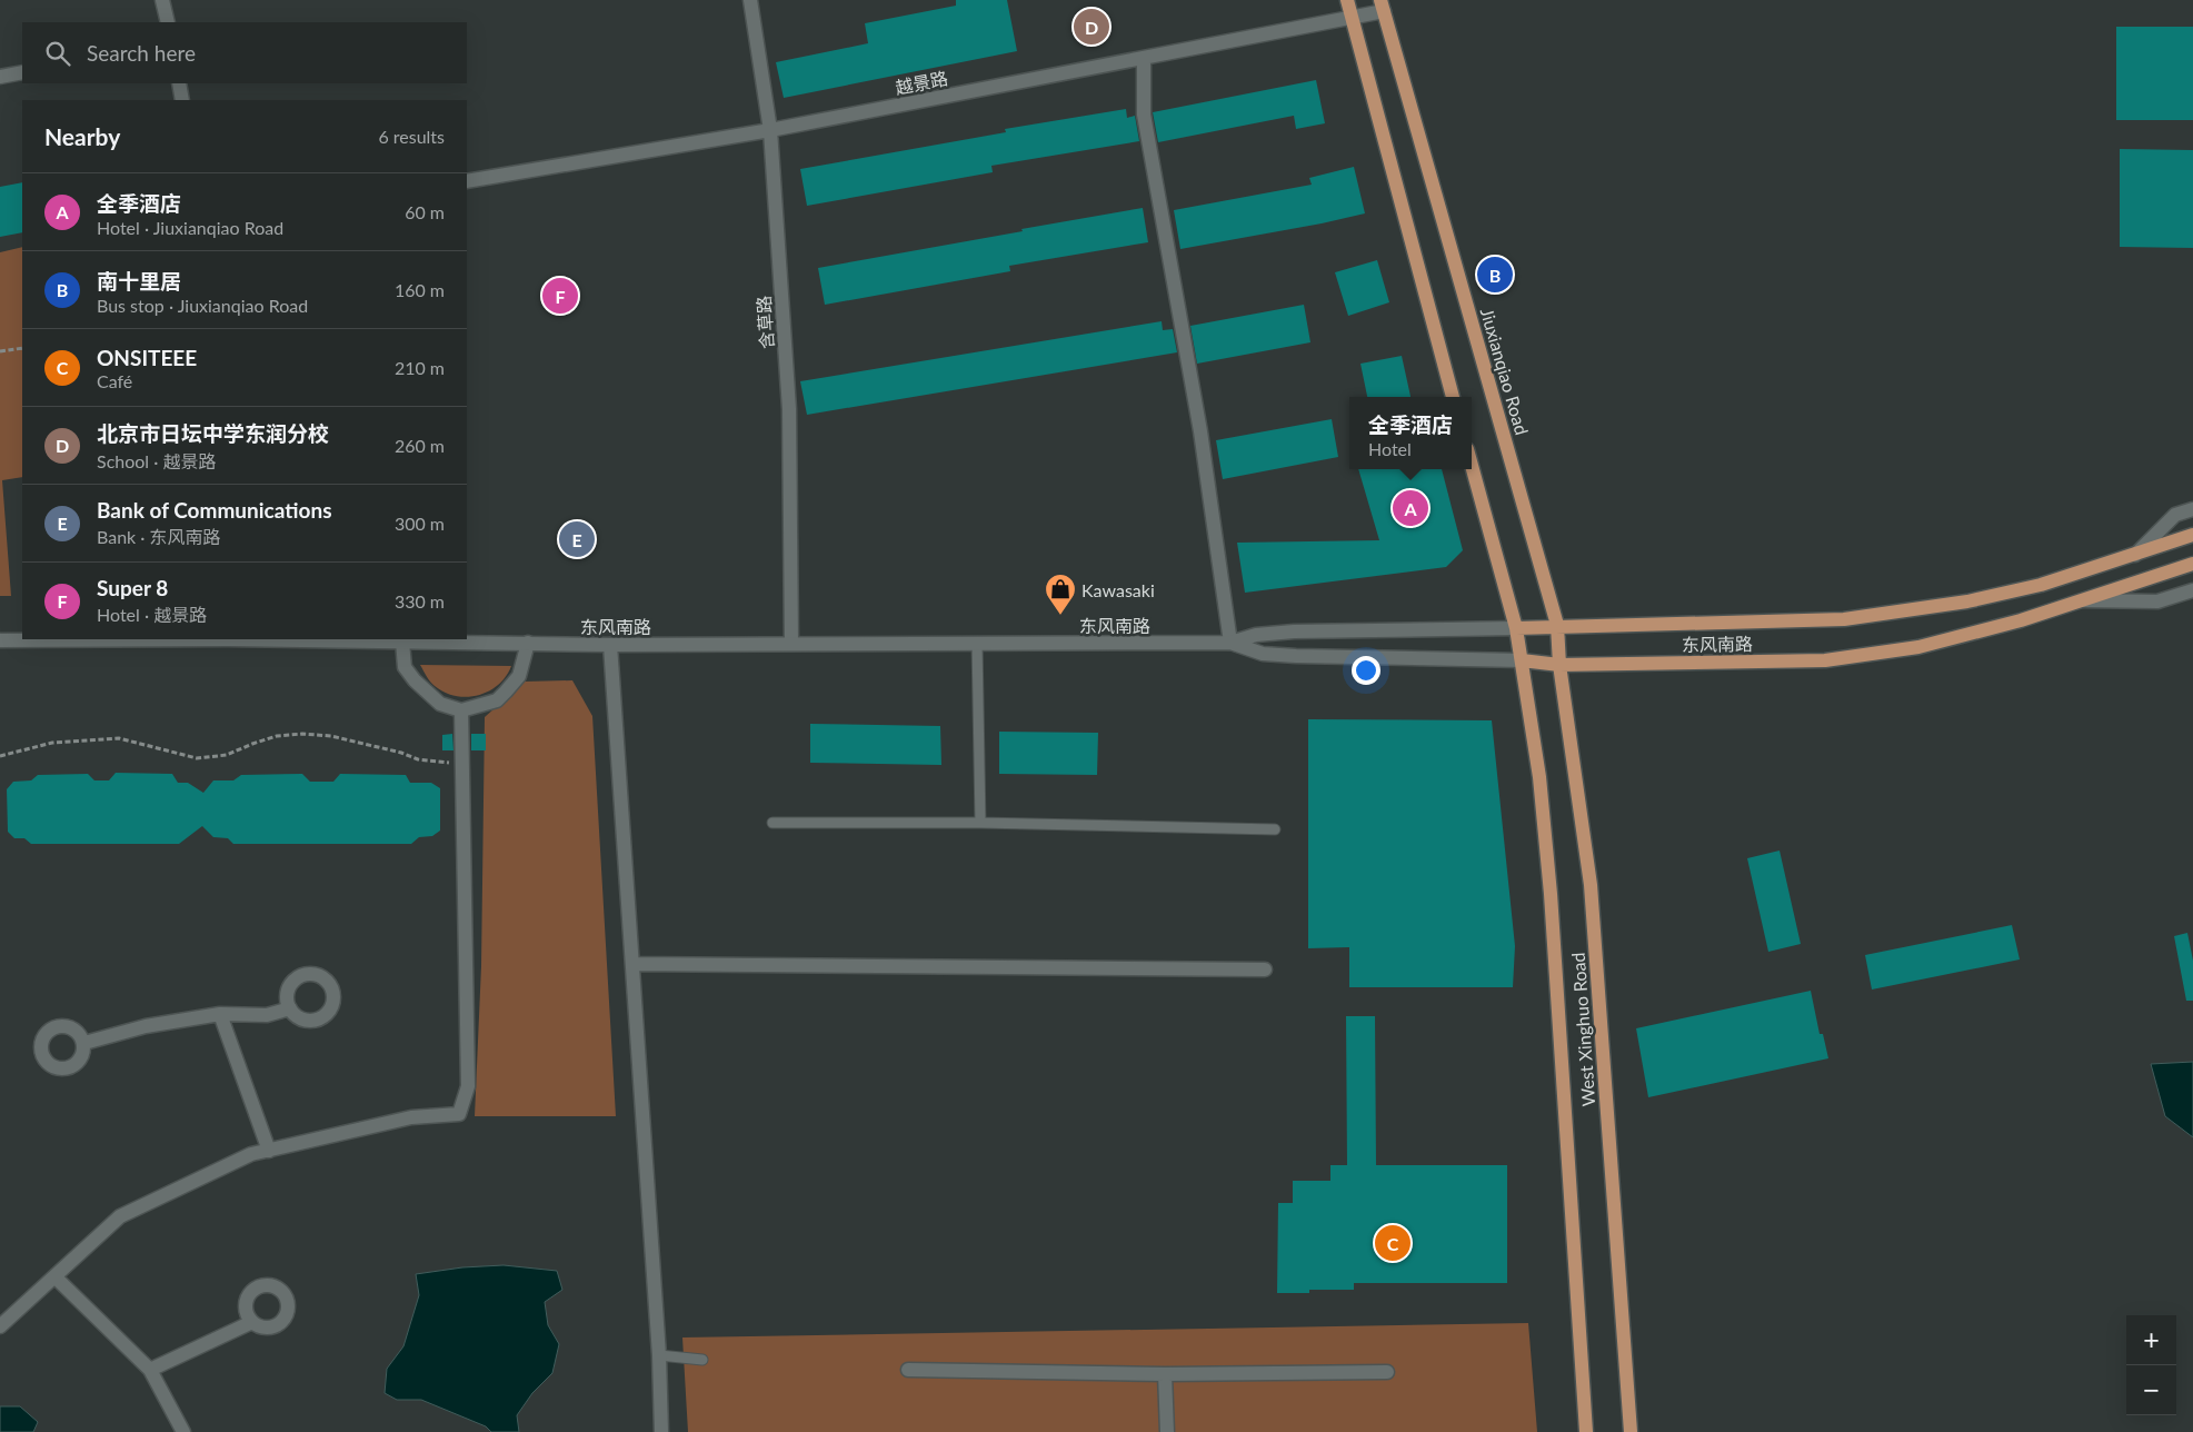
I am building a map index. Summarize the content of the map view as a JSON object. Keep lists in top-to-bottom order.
{
  "streets": {
    "main road": ["Jiuxianqiao Road", "东风南路", "West Xinghuo Road"],
    "street": ["越景路", "含草路"]
  },
  "crossings": [
    ["越景路", "含草路"],
    ["越景路", "Jiuxianqiao Road"],
    ["含草路", "东风南路"],
    ["Jiuxianqiao Road", "东风南路"],
    ["Jiuxianqiao Road", "West Xinghuo Road"],
    ["东风南路", "West Xinghuo Road"]
  ],
  "places": {
    "shop": ["Kawasaki"]
  },
  "page": {
    "pins": [
      "D",
      "B",
      "F",
      "A",
      "E",
      "C"
    ],
    "search": "Search here",
    "heading": ["Nearby", "6 results"],
    "list": [
      {
        "mark": "A",
        "name": "全季酒店",
        "note": "Hotel · Jiuxianqiao Road",
        "value": "60 m"
      },
      {
        "mark": "B",
        "name": "南十里居",
        "note": "Bus stop · Jiuxianqiao Road",
        "value": "160 m"
      },
      {
        "mark": "C",
        "name": "ONSITEEE",
        "note": "Café",
        "value": "210 m"
      },
      {
        "mark": "D",
        "name": "北京市日坛中学东润分校",
        "note": "School · 越景路",
        "value": "260 m"
      },
      {
        "mark": "E",
        "name": "Bank of Communications",
        "note": "Bank · 东风南路",
        "value": "300 m"
      },
      {
        "mark": "F",
        "name": "Super 8",
        "note": "Hotel · 越景路",
        "value": "330 m"
      }
    ],
    "popup": ["全季酒店", "Hotel"],
    "map_buttons": ["+", "−"]
  }
}
